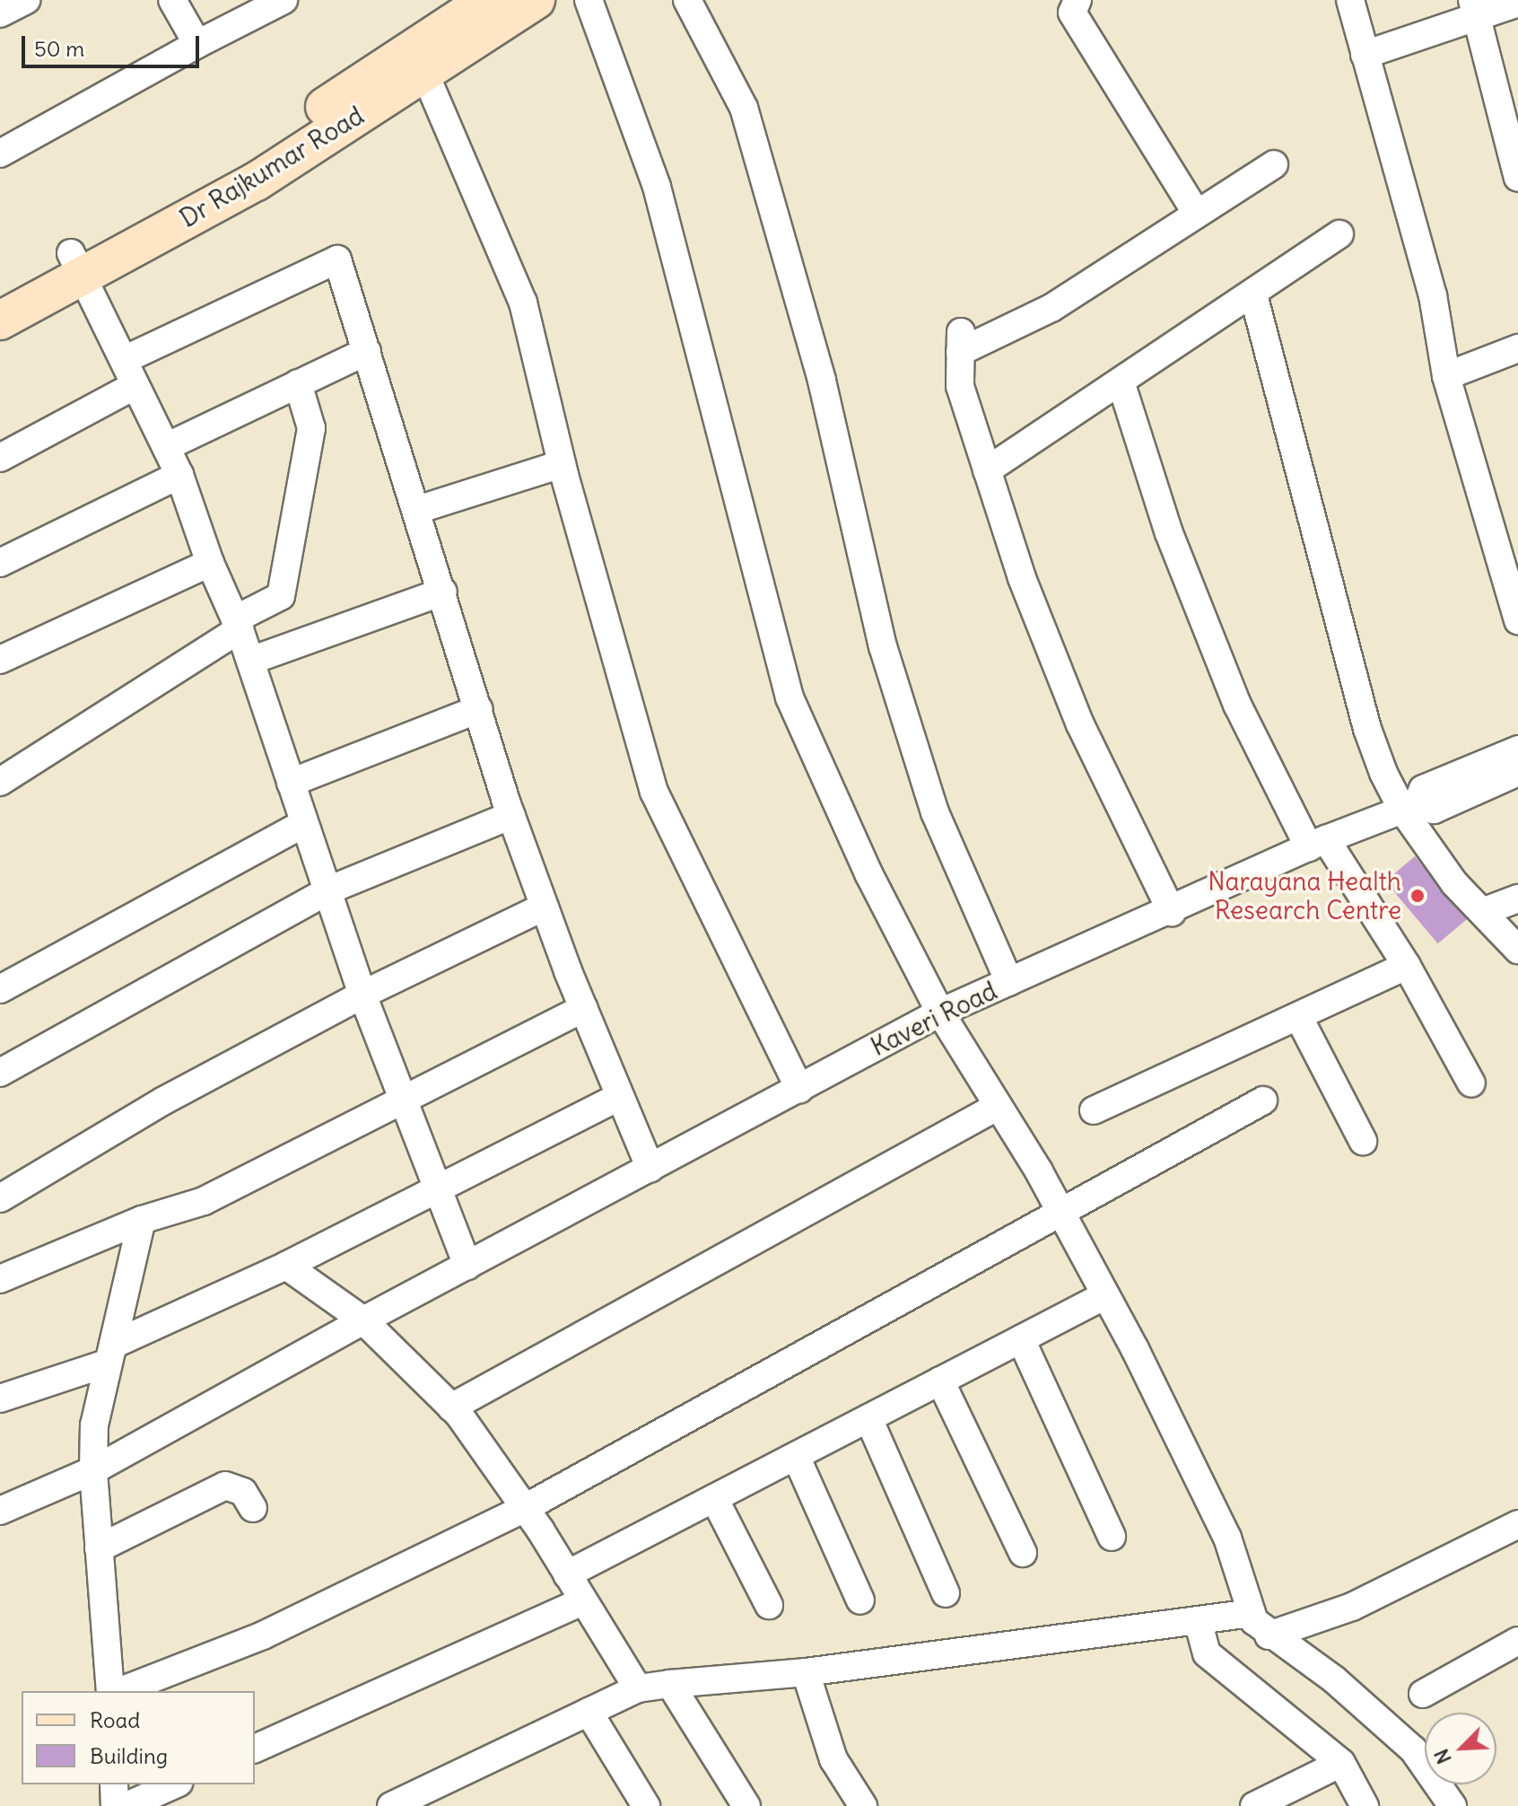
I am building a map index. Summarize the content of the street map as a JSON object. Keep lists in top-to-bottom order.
{
  "streets": {
    "main road": ["Dr Rajkumar Road"],
    "street": ["Kaveri Road"]
  },
  "places": ["Narayana Health Research Centre"],
  "legend": ["Road", "Building"],
  "scale_bar": "50 m",
  "north": "bottom left"
}
